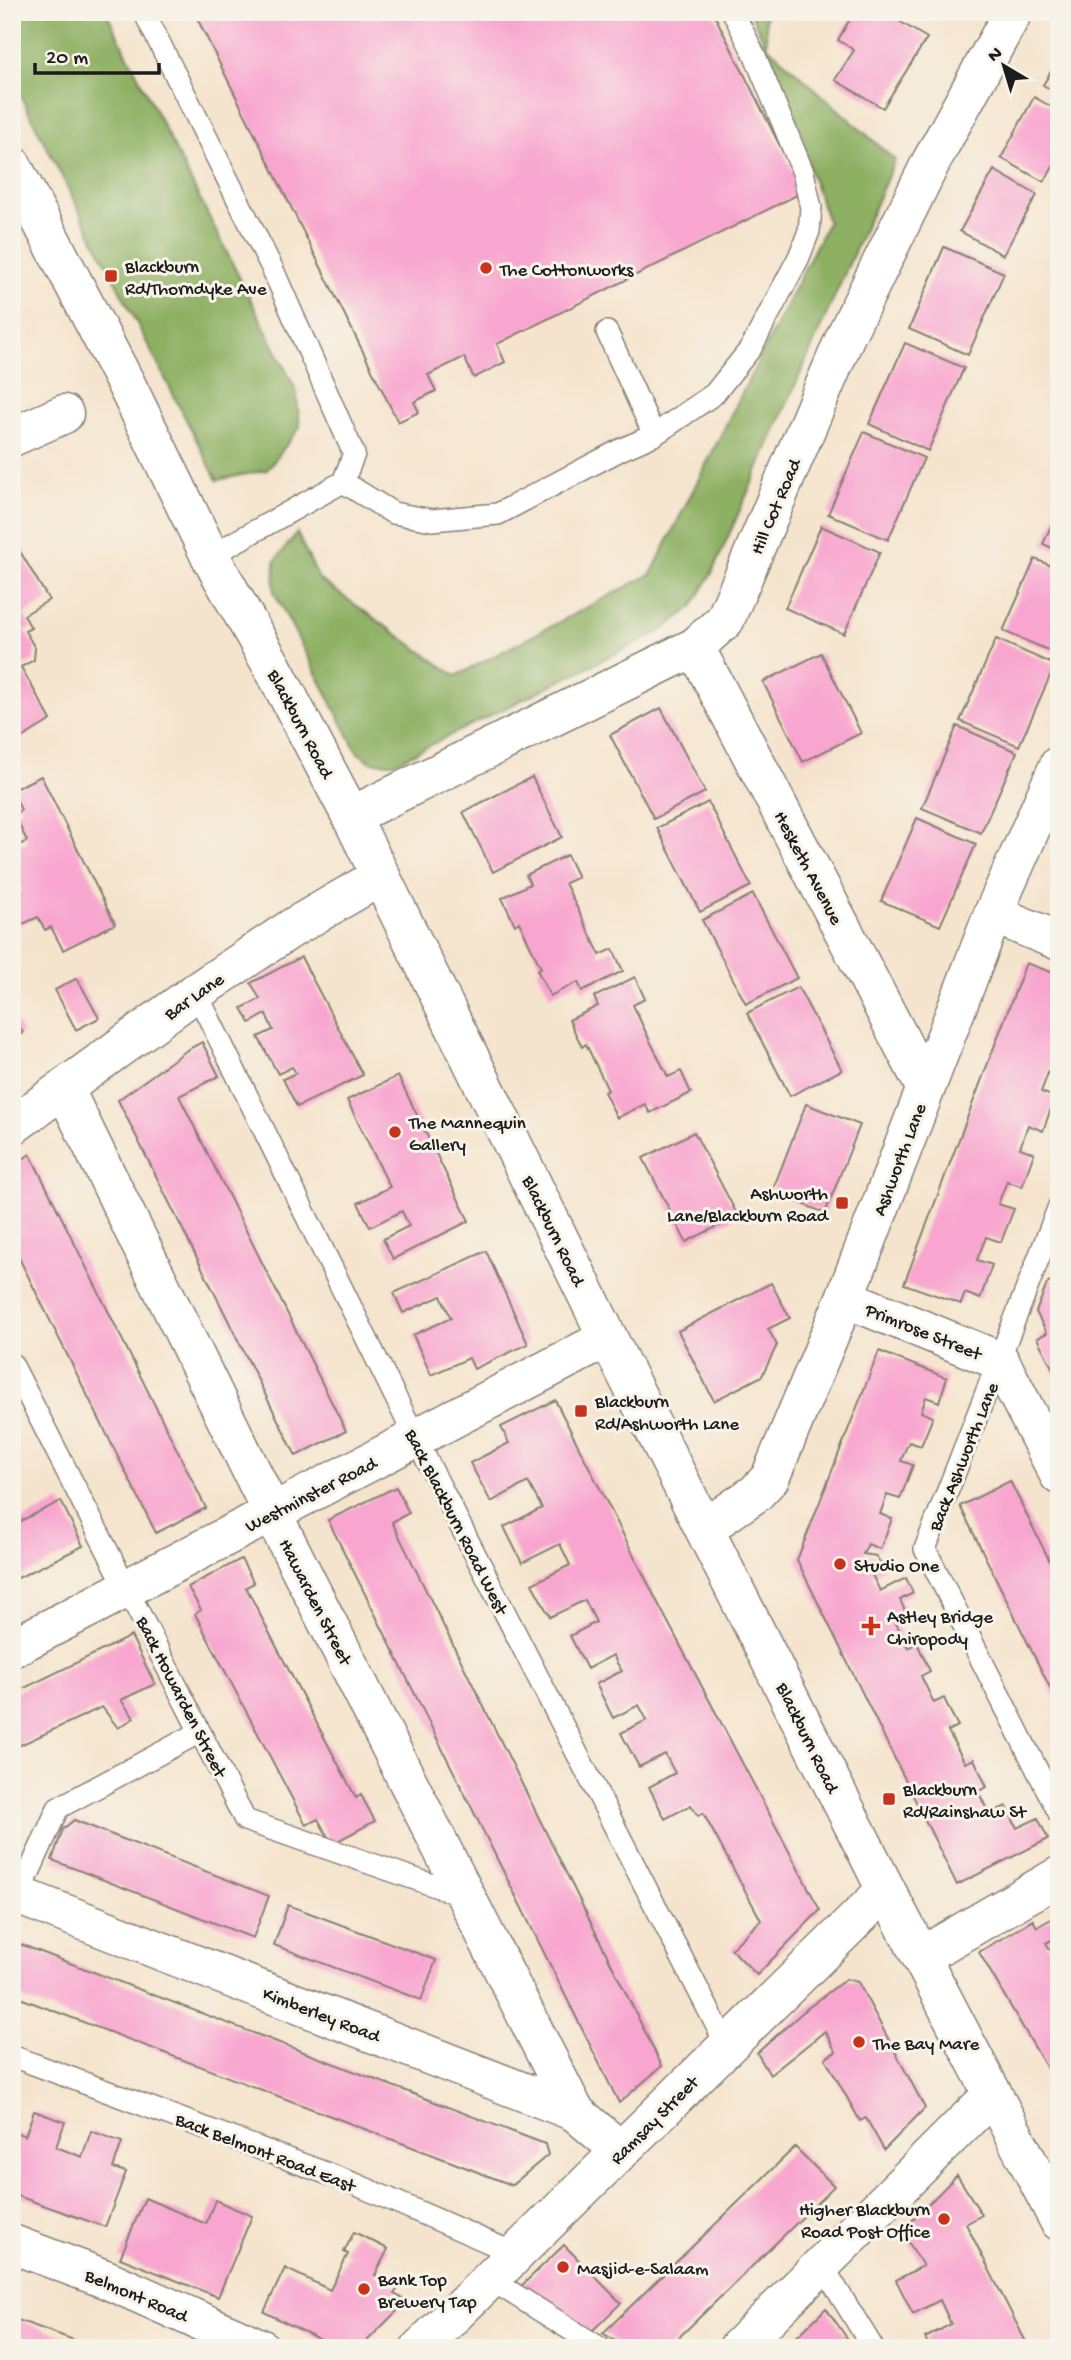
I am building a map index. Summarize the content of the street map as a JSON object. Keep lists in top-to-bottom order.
{
  "streets": {
    "main road": [
      "Hill Cot Road",
      "Blackburn Road",
      "Hesketh Avenue",
      "Bar Lane",
      "Ashworth Lane",
      "Primrose Street",
      "Westminster Road",
      "Hawarden Street",
      "Kimberley Road",
      "Ramsay Street",
      "Belmont Road"
    ],
    "lane": [
      "Back Ashworth Lane",
      "Back Blackburn Road West",
      "Back Howarden Street",
      "Back Belmont Road East"
    ]
  },
  "crossings": [
    ["Hill Cot Road", "Blackburn Road"],
    ["Hill Cot Road", "Hesketh Avenue"],
    ["Blackburn Road", "Bar Lane"],
    ["Blackburn Road", "Ashworth Lane"],
    ["Blackburn Road", "Westminster Road"],
    ["Blackburn Road", "Ramsay Street"],
    ["Hesketh Avenue", "Ashworth Lane"],
    ["Bar Lane", "Back Blackburn Road West"],
    ["Bar Lane", "Hawarden Street"],
    ["Ashworth Lane", "Primrose Street"],
    ["Primrose Street", "Back Ashworth Lane"],
    ["Westminster Road", "Back Blackburn Road West"],
    ["Westminster Road", "Hawarden Street"],
    ["Westminster Road", "Back Howarden Street"],
    ["Back Blackburn Road West", "Ramsay Street"],
    ["Hawarden Street", "Back Howarden Street"],
    ["Hawarden Street", "Kimberley Road"],
    ["Kimberley Road", "Ramsay Street"],
    ["Ramsay Street", "Back Belmont Road East"]
  ],
  "places": {
    "other": [
      "The Cottonworks",
      "The Mannequin Gallery",
      "Studio One",
      "The Bay Mare",
      "Higher Blackburn Road Post Office",
      "Masjid-e-Salaam",
      "Bank Top Brewery Tap"
    ],
    "transit": [
      "Blackburn Rd/Thorndyke Ave",
      "Ashworth Lane/Blackburn Road",
      "Blackburn Rd/Ashworth Lane",
      "Blackburn Rd/Rainshaw St"
    ],
    "health": ["Astley Bridge Chiropody"]
  },
  "scale_bar": "20 m",
  "north": "top left"
}
